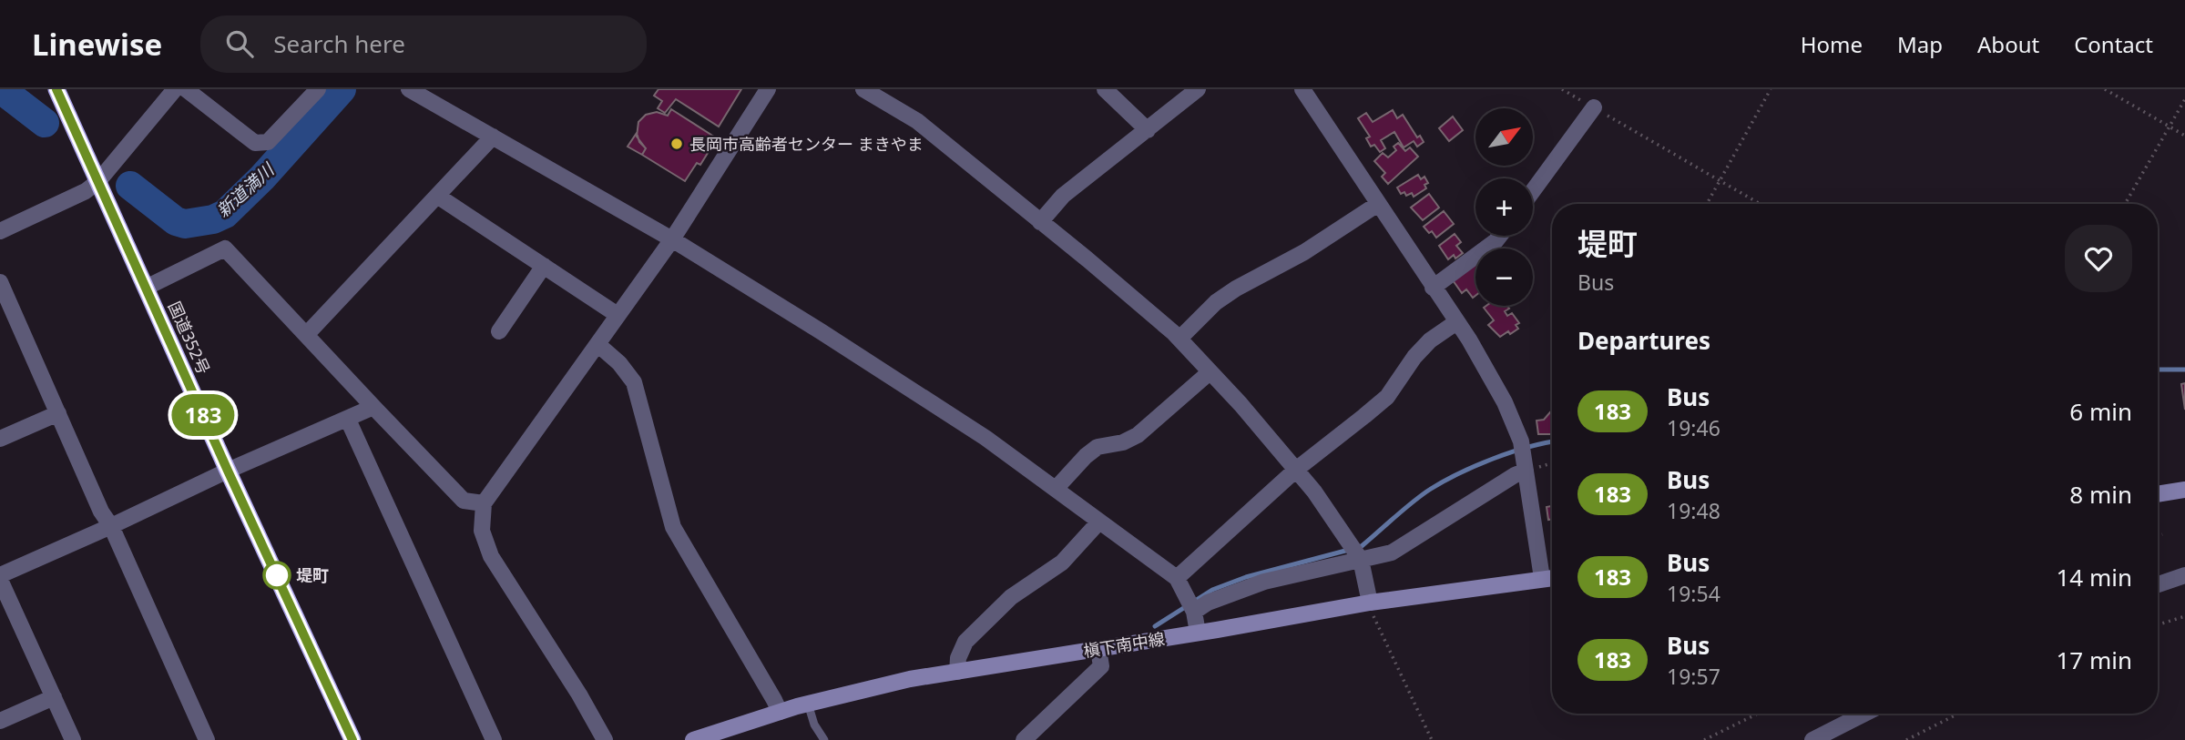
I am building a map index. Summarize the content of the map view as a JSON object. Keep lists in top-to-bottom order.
{
  "streets": {
    "highway": ["国道352号"],
    "main road": ["槇下南中線"]
  },
  "water": ["新道満川"],
  "places": ["長岡市高齢者センター まきやま", "堤町"],
  "lines": ["bus line 183"],
  "north": "top right",
  "page": {
    "header": "Linewise",
    "search": "Search here",
    "nav": [
      "Home",
      "Map",
      "About",
      "Contact"
    ],
    "on_map": "183",
    "map_buttons": ["+", "−"],
    "heading": [
      ["堤町", "Bus"],
      "Departures"
    ],
    "list": [
      {
        "mark": "183",
        "name": "Bus",
        "note": "19:46",
        "value": "6 min"
      },
      {
        "mark": "183",
        "name": "Bus",
        "note": "19:48",
        "value": "8 min"
      },
      {
        "mark": "183",
        "name": "Bus",
        "note": "19:54",
        "value": "14 min"
      },
      {
        "mark": "183",
        "name": "Bus",
        "note": "19:57",
        "value": "17 min"
      }
    ]
  }
}
